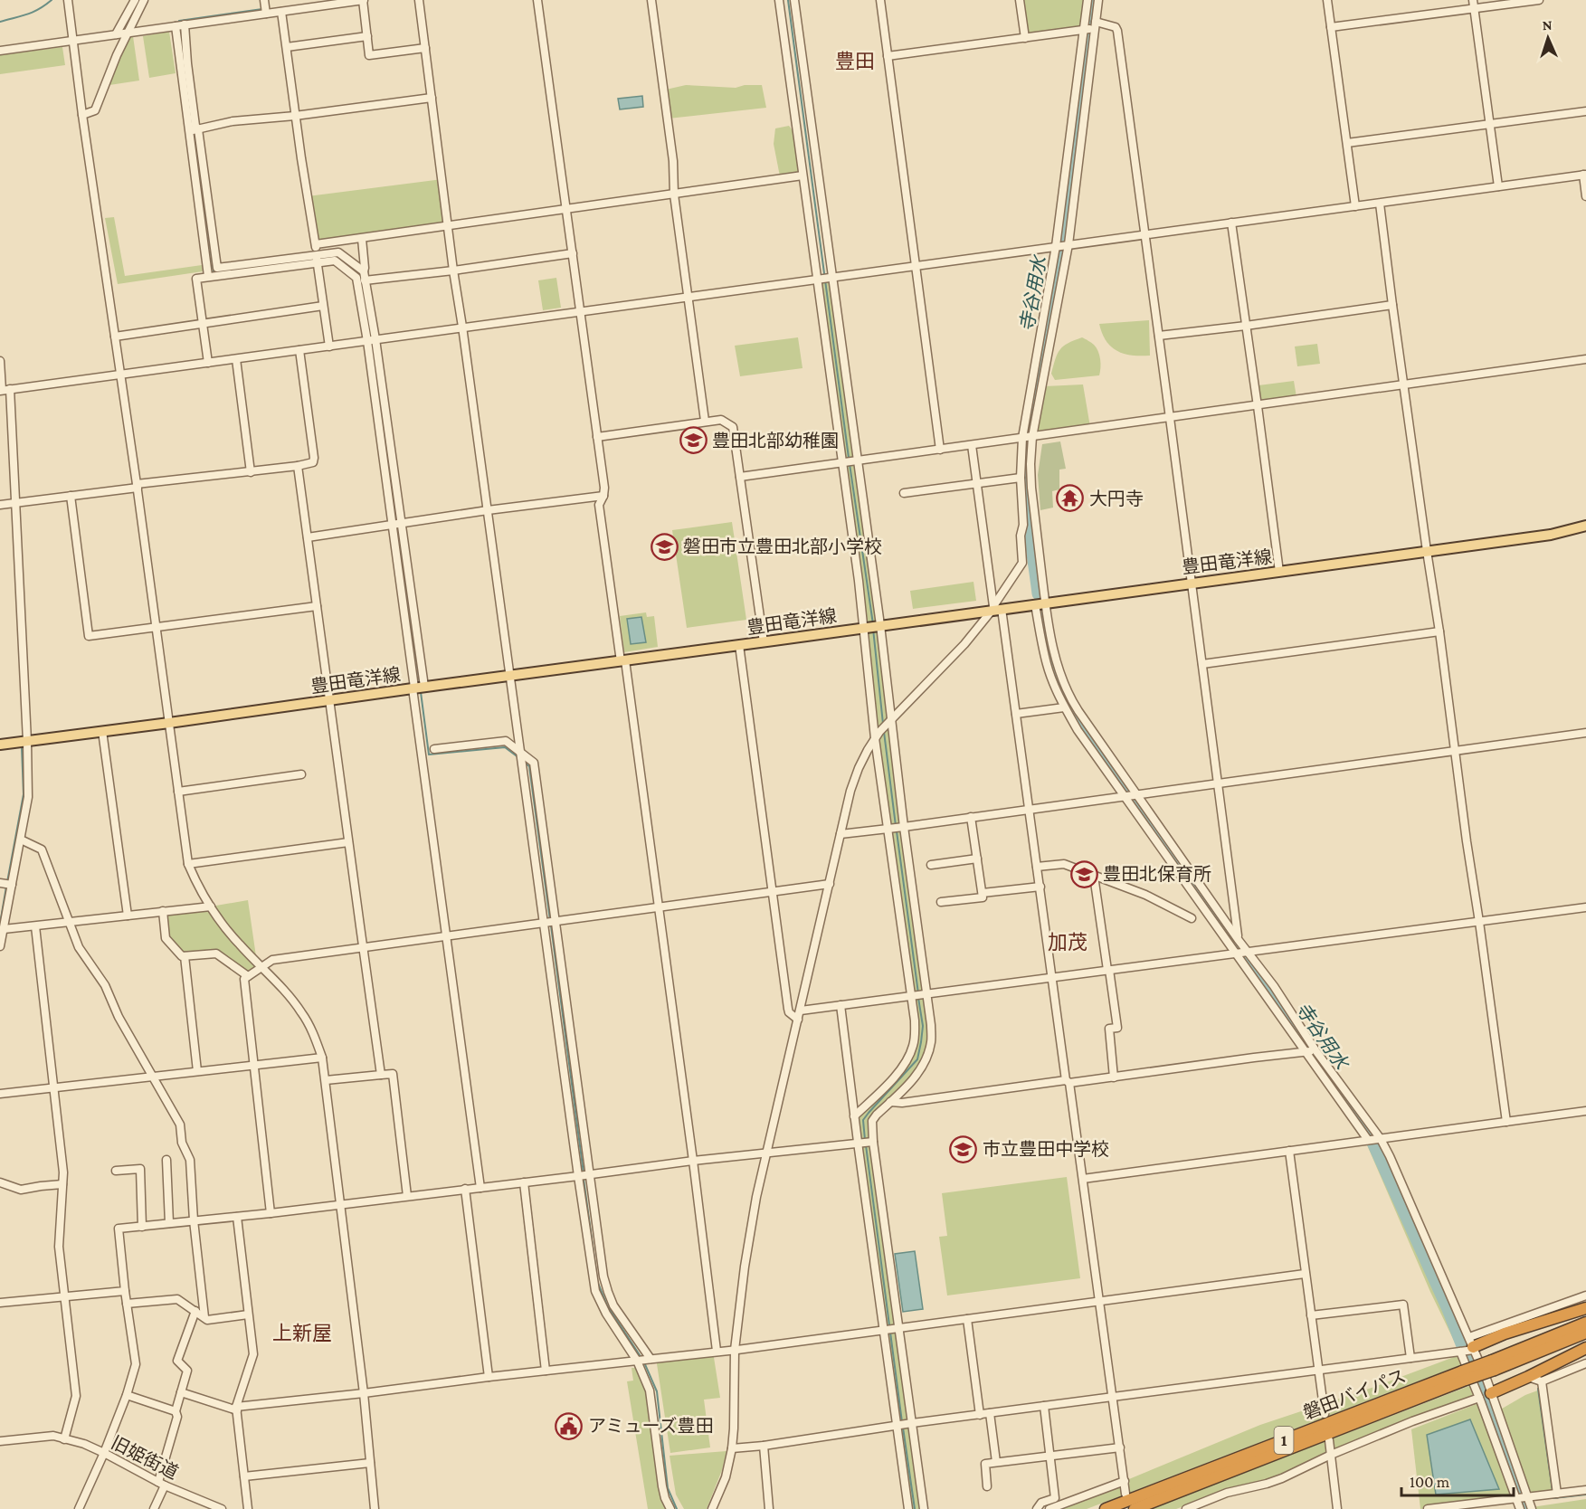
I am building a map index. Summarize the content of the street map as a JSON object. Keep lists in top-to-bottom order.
{
  "streets": {
    "highway": ["磐田バイパス", "1"],
    "main road": ["豊田竜洋線"],
    "street": ["旧姫街道"]
  },
  "districts": ["豊田", "加茂", "上新屋"],
  "water": ["寺谷用水"],
  "places": {
    "school or university": [
      "豊田北部幼稚園",
      "磐田市立豊田北部小学校",
      "豊田北保育所",
      "市立豊田中学校"
    ],
    "temple": ["大円寺"],
    "public building": ["アミューズ豊田"]
  },
  "scale_bar": "100 m",
  "north": "top"
}
